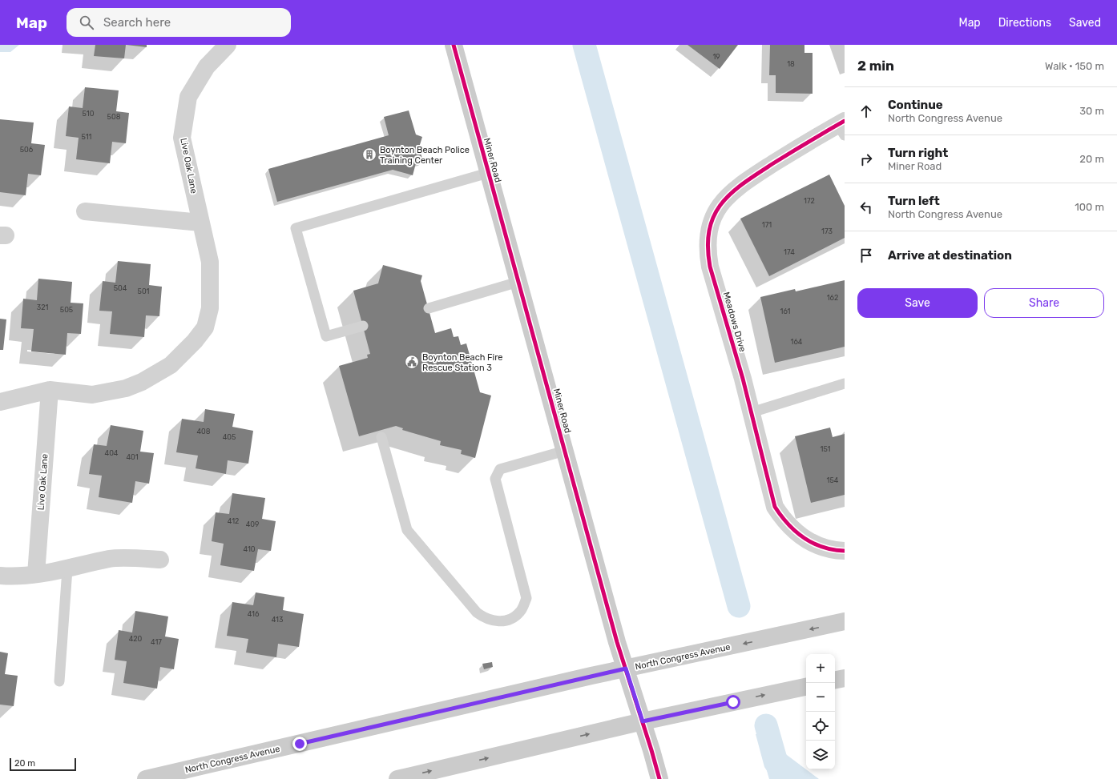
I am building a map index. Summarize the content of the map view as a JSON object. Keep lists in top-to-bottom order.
{
  "streets": {
    "main road": ["Miner Road", "North Congress Avenue"],
    "street": ["Live Oak Lane", "Meadows Drive"]
  },
  "crossings": [
    ["Miner Road", "North Congress Avenue"]
  ],
  "places": {
    "building": ["Boynton Beach Police Training Center"],
    "public building": ["Boynton Beach Fire Rescue Station 3"]
  },
  "house_numbers": [
    "19",
    "18",
    "510",
    "508",
    "511",
    "506",
    "172",
    "171",
    "173",
    "174",
    "504",
    "501",
    "162",
    "321",
    "505",
    "161",
    "164",
    "408",
    "405",
    "151",
    "404",
    "401",
    "154",
    "412",
    "409",
    "410",
    "416",
    "413",
    "420",
    "417"
  ],
  "scale_bar": "20 m",
  "page": {
    "header": "Map",
    "search": "Search here",
    "nav": ["Map", "Directions", "Saved"],
    "heading": ["2 min", "Walk · 150 m"],
    "list": [
      ["Continue", "North Congress Avenue", "30 m"],
      ["Turn right", "Miner Road", "20 m"],
      ["Turn left", "North Congress Avenue", "100 m"],
      "Arrive at destination"
    ],
    "buttons": ["Save", "Share"],
    "map_buttons": ["+", "−"],
    "scale": "20 m"
  }
}
